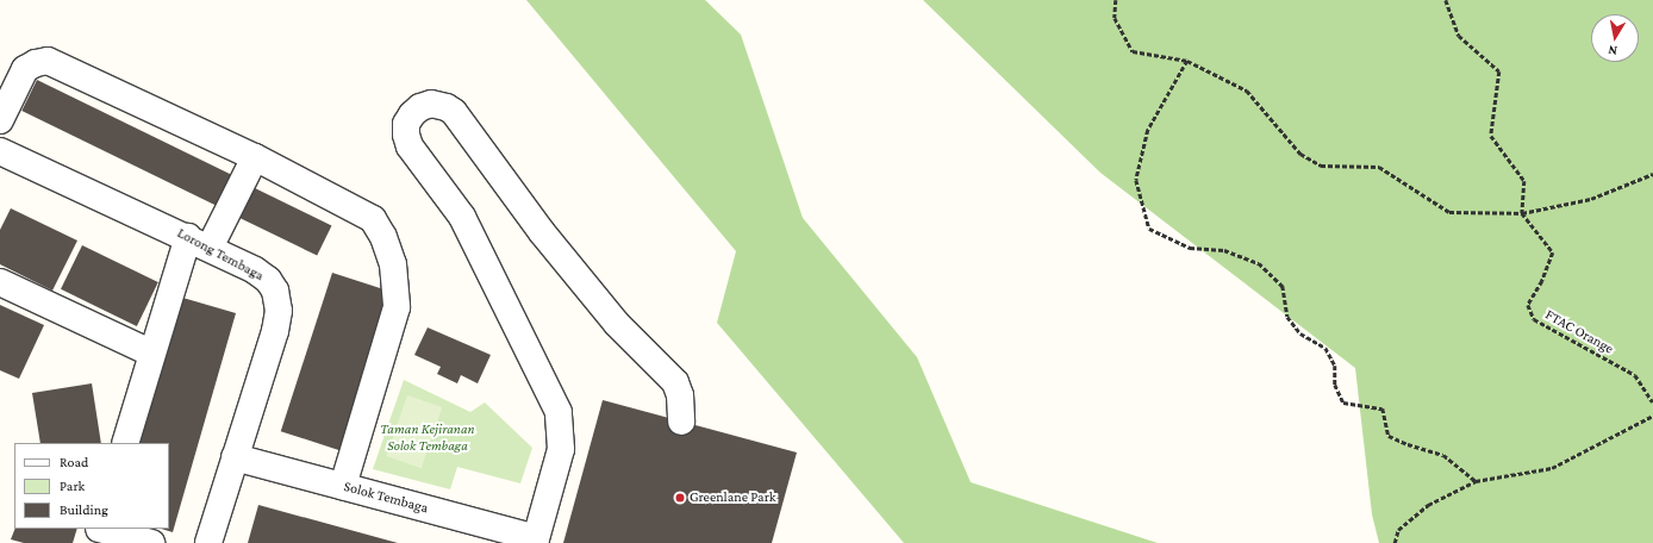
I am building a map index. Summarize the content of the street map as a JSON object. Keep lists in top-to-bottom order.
{
  "streets": {
    "street": ["Lorong Tembaga", "Solok Tembaga"],
    "path": ["FTAC Orange"]
  },
  "crossings": [
    ["Lorong Tembaga", "Solok Tembaga"]
  ],
  "parks": ["Taman Kejiranan Solok Tembaga"],
  "places": ["Greenlane Park"],
  "legend": ["Road", "Park", "Building"],
  "north": "bottom"
}
